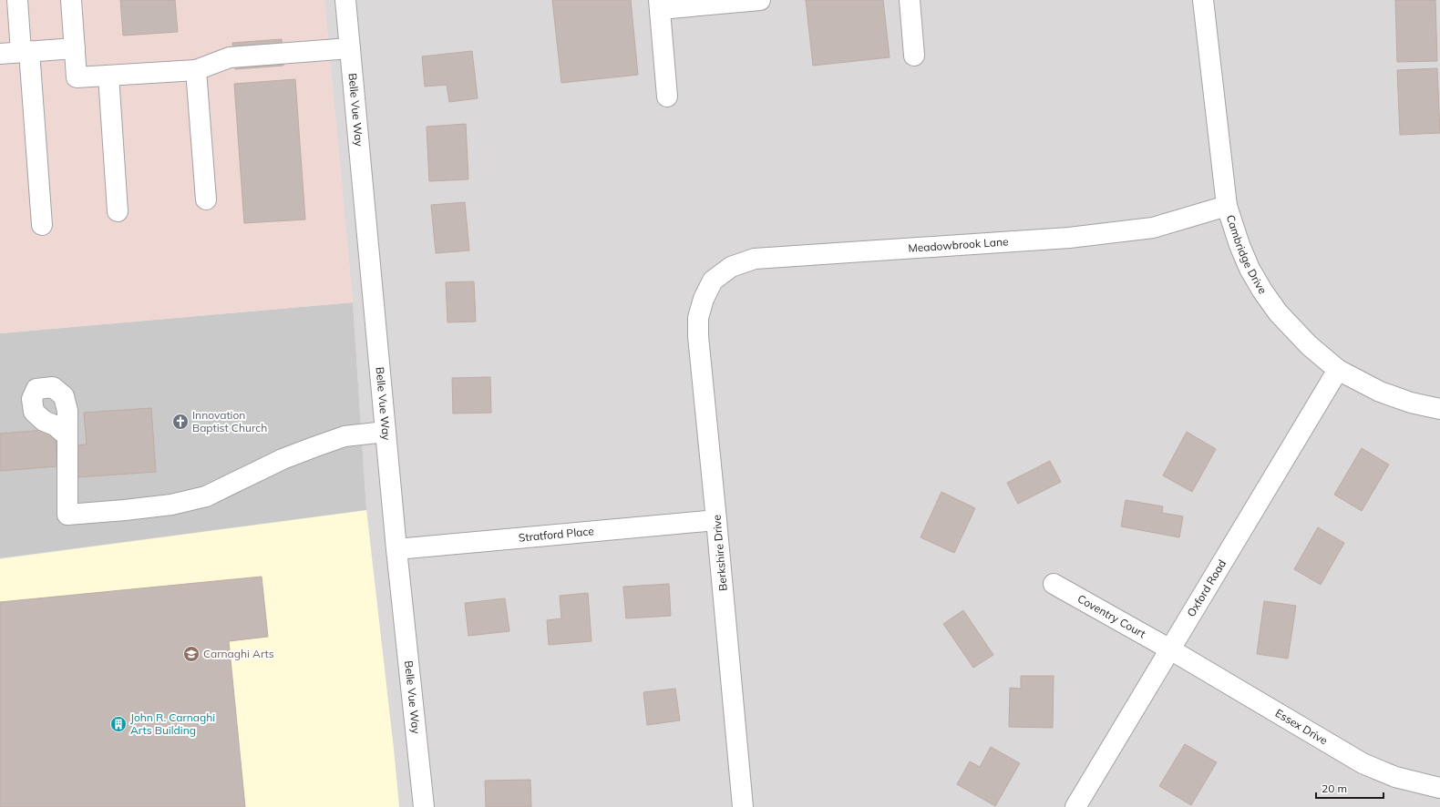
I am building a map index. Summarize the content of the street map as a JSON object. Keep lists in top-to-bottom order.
{
  "streets": {
    "street": [
      "Belle Vue Way",
      "Meadowbrook Lane",
      "Cambridge Drive",
      "Stratford Place",
      "Berkshire Drive",
      "Oxford Road",
      "Coventry Court",
      "Essex Drive"
    ]
  },
  "crossings": [
    ["Belle Vue Way", "Stratford Place"],
    ["Meadowbrook Lane", "Cambridge Drive"],
    ["Meadowbrook Lane", "Berkshire Drive"],
    ["Cambridge Drive", "Oxford Road"],
    ["Stratford Place", "Berkshire Drive"],
    ["Oxford Road", "Coventry Court"],
    ["Oxford Road", "Essex Drive"],
    ["Coventry Court", "Essex Drive"]
  ],
  "places": {
    "church": ["Innovation Baptist Church"],
    "school or university": ["Carnaghi Arts"],
    "building": ["John R. Carnaghi Arts Building"]
  },
  "scale_bar": "20 m"
}
